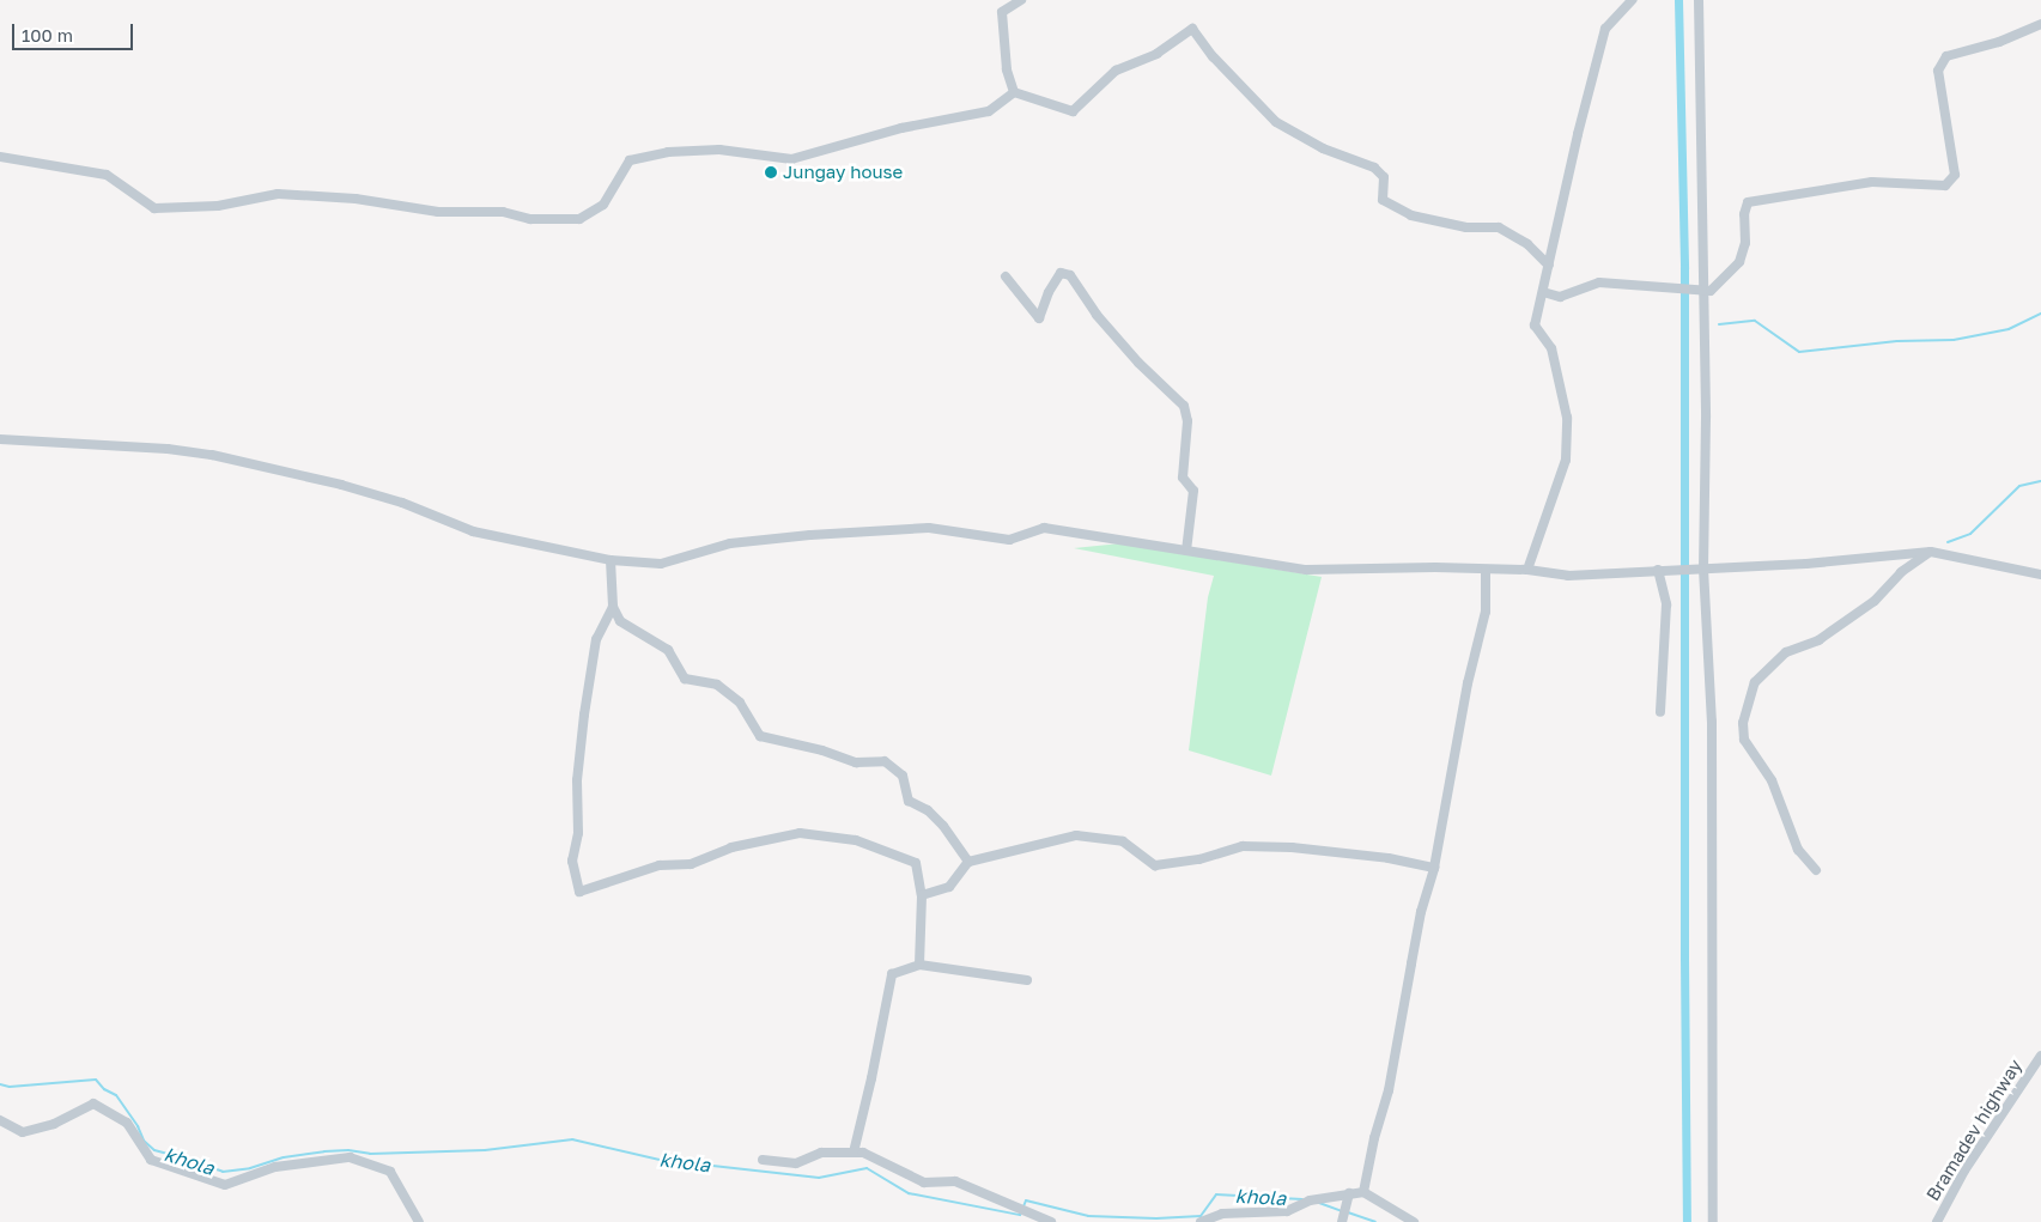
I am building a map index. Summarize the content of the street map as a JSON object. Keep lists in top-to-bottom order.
{
  "streets": {
    "street": ["Bramadev highway"]
  },
  "water": ["khola"],
  "places": ["Jungay house"],
  "scale_bar": "100 m"
}
